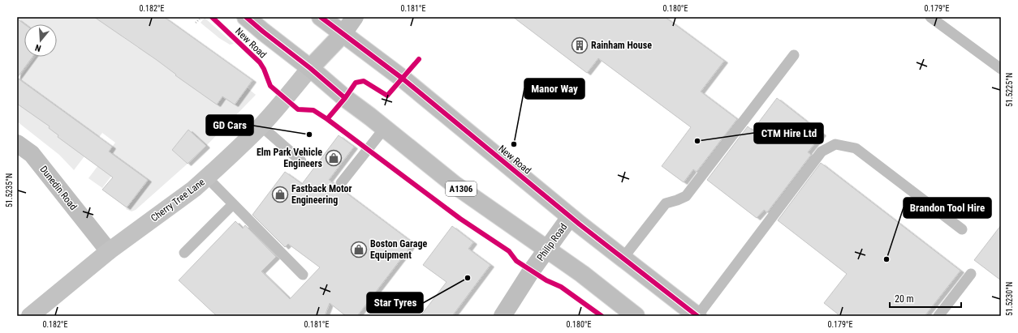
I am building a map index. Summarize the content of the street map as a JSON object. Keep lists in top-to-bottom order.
{
  "streets": {
    "main road": [
      "New Road",
      "Dunedin Road",
      "A1306",
      "Philip Road"
    ],
    "street": ["Cherry Tree Lane"]
  },
  "crossings": [
    ["New Road", "Cherry Tree Lane"],
    ["New Road", "Philip Road"],
    ["Dunedin Road", "Cherry Tree Lane"]
  ],
  "places": {
    "building": ["Rainham House"],
    "other": [
      "GD Cars",
      "CTM Hire Ltd",
      "Manor Way",
      "Brandon Tool Hire",
      "Star Tyres"
    ],
    "shop": ["Elm Park Vehicle Engineers", "Fastback Motor Engineering", "Boston Garage Equipment"]
  },
  "scale_bar": "20 m",
  "north": "bottom",
  "coordinates": [
    "0.182°E",
    "0.181°E",
    "0.180°E",
    "0.179°E",
    "51.5225°N",
    "51.5235°N",
    "51.5230°N"
  ]
}
